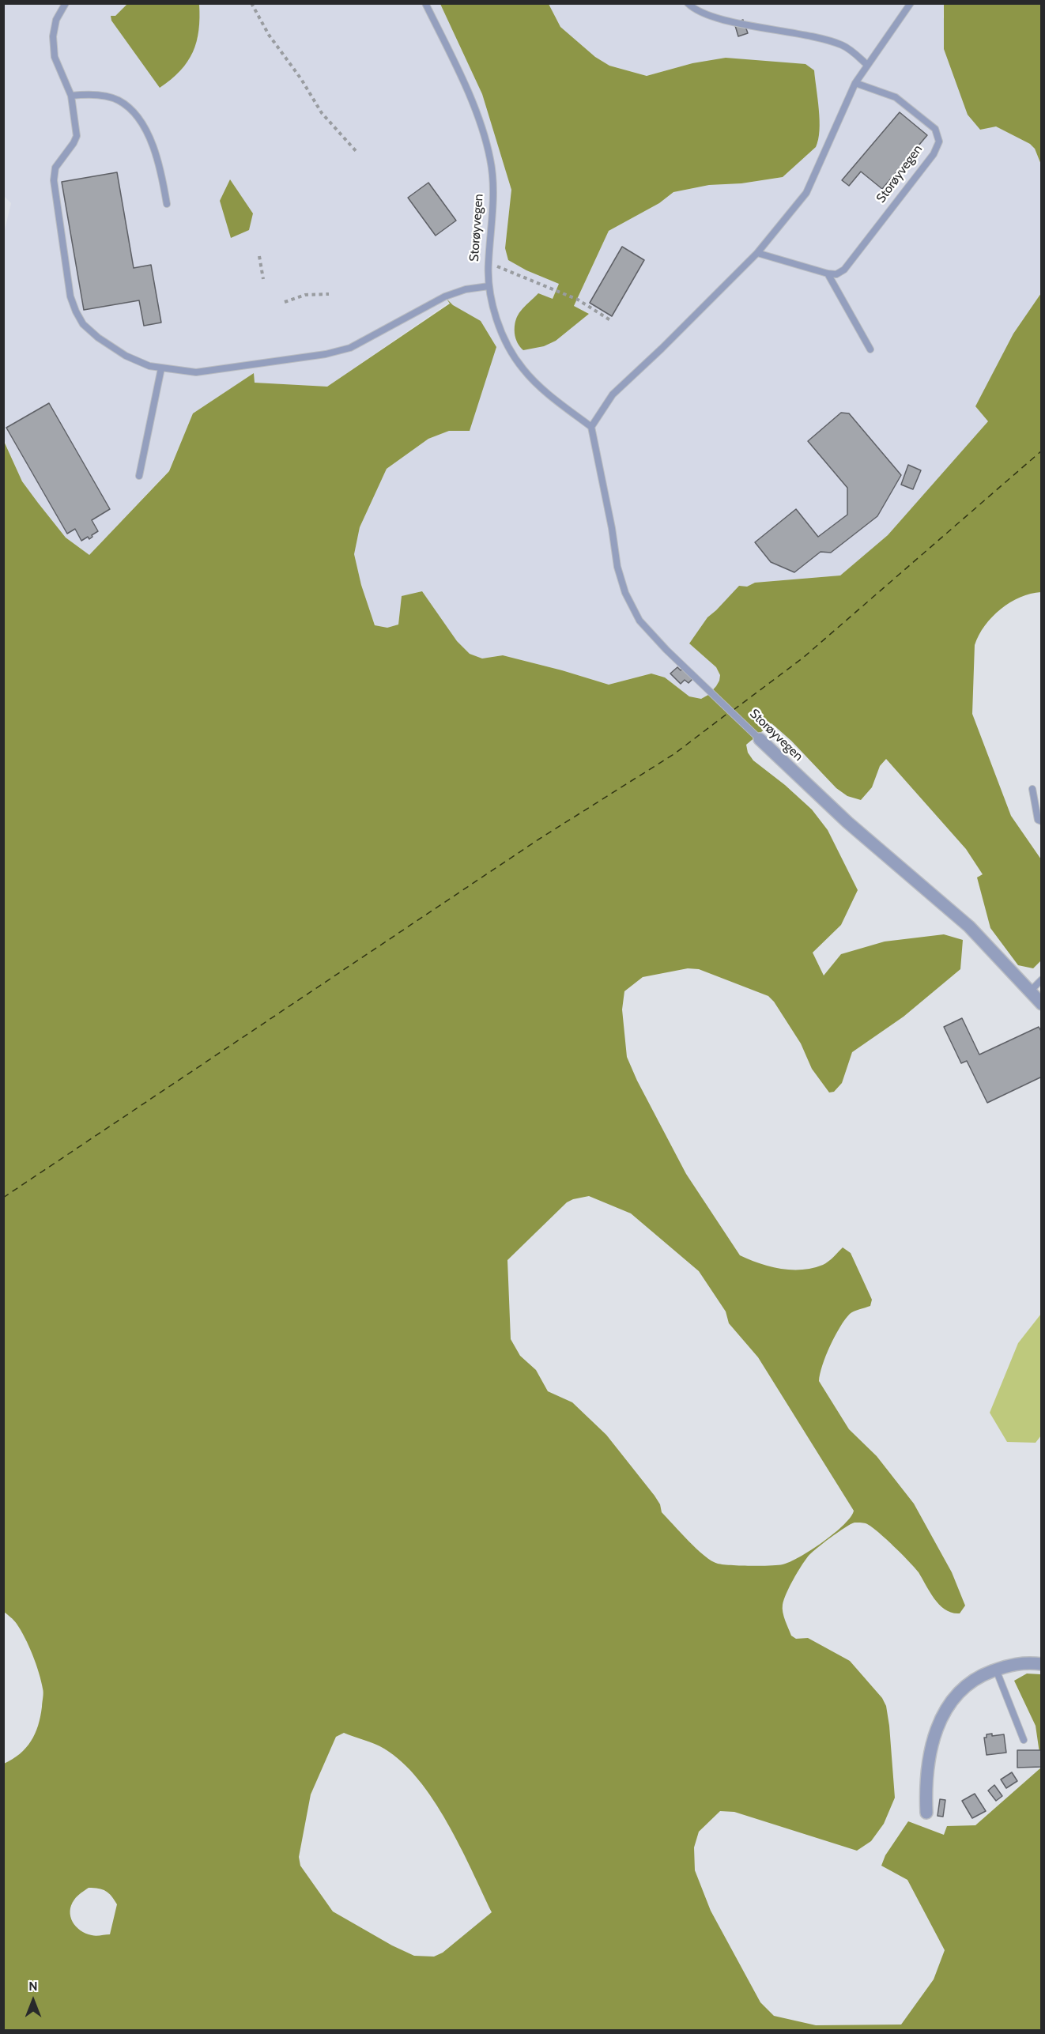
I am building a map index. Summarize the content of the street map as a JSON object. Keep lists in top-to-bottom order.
{
  "streets": {
    "street": ["Storøyvegen"]
  },
  "north": "top"
}
